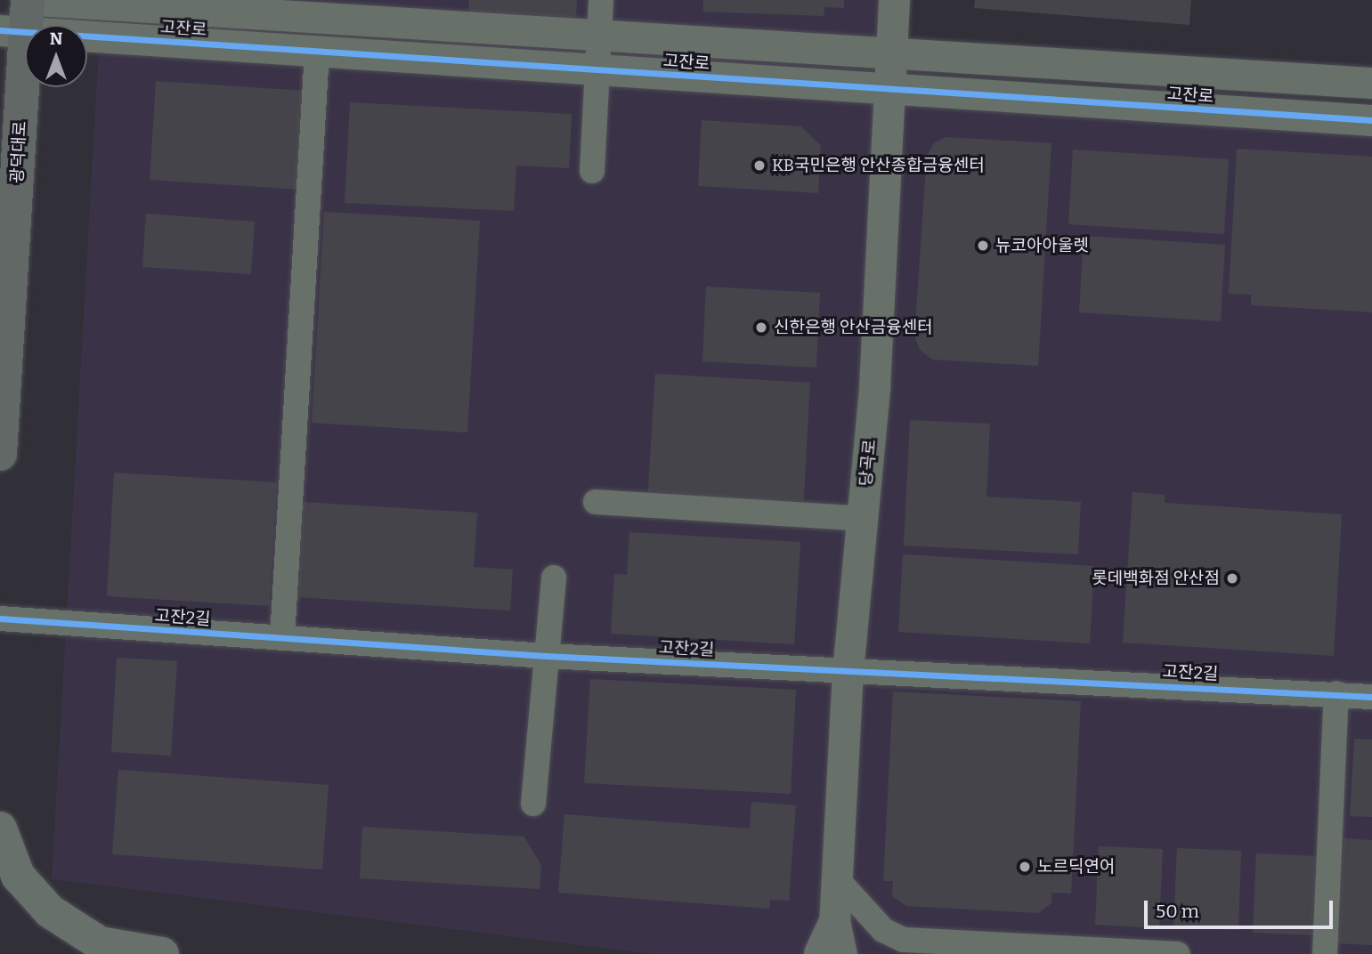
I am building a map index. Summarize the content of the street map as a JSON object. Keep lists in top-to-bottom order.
{
  "streets": {
    "main road": ["광덕대로"],
    "street": ["고잔로", "당곡로", "고잔2길"]
  },
  "crossings": [
    ["고잔로", "광덕대로"],
    ["고잔로", "당곡로"],
    ["당곡로", "고잔2길"]
  ],
  "places": [
    "KB국민은행 안산종합금융센터",
    "뉴코아아울렛",
    "신한은행 안산금융센터",
    "롯데백화점 안산점",
    "노르딕연어"
  ],
  "scale_bar": "50 m",
  "north": "top"
}
